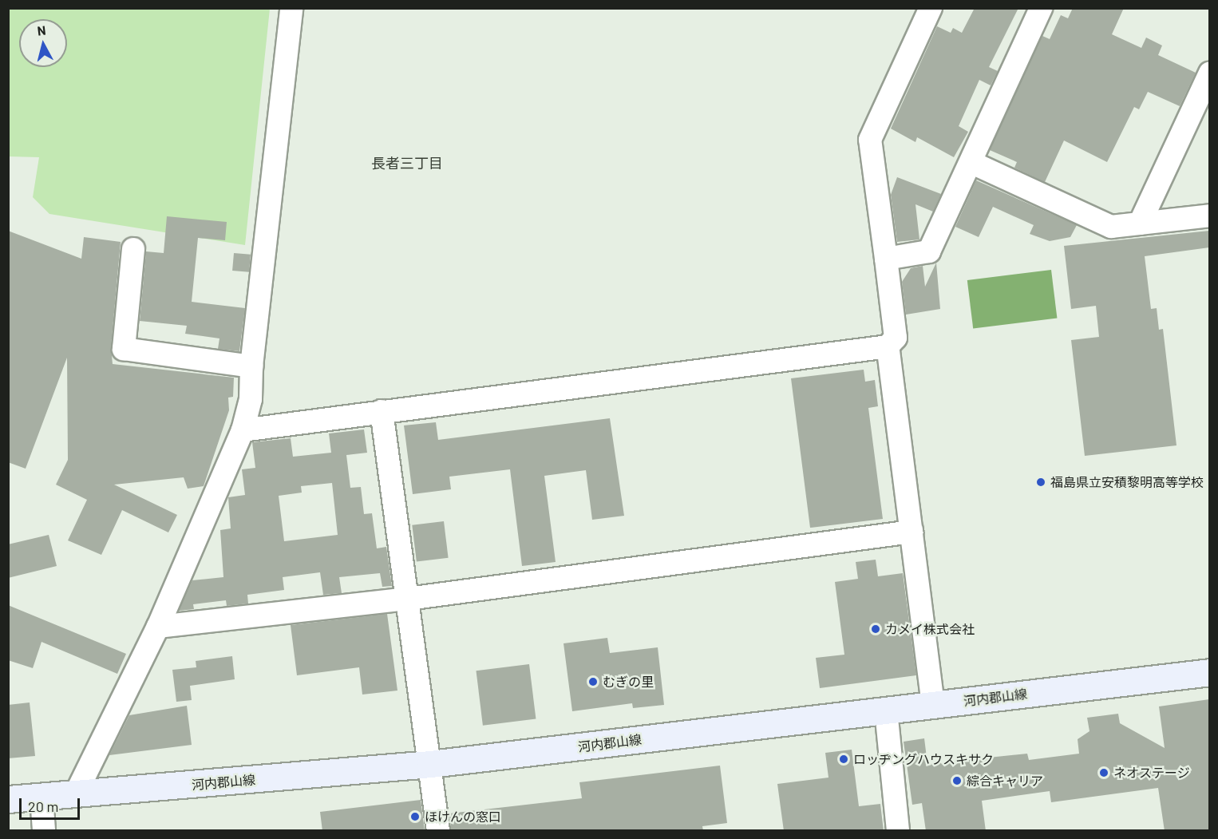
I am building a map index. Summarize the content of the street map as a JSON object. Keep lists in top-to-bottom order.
{
  "streets": {
    "main road": ["河内郡山線"]
  },
  "districts": ["長者三丁目"],
  "places": [
    "福島県立安積黎明高等学校",
    "カメイ株式会社",
    "むぎの里",
    "ロッヂングハウスキサク",
    "ネオステージ",
    "綜合キャリア",
    "ほけんの窓口"
  ],
  "scale_bar": "20 m",
  "north": "top"
}
